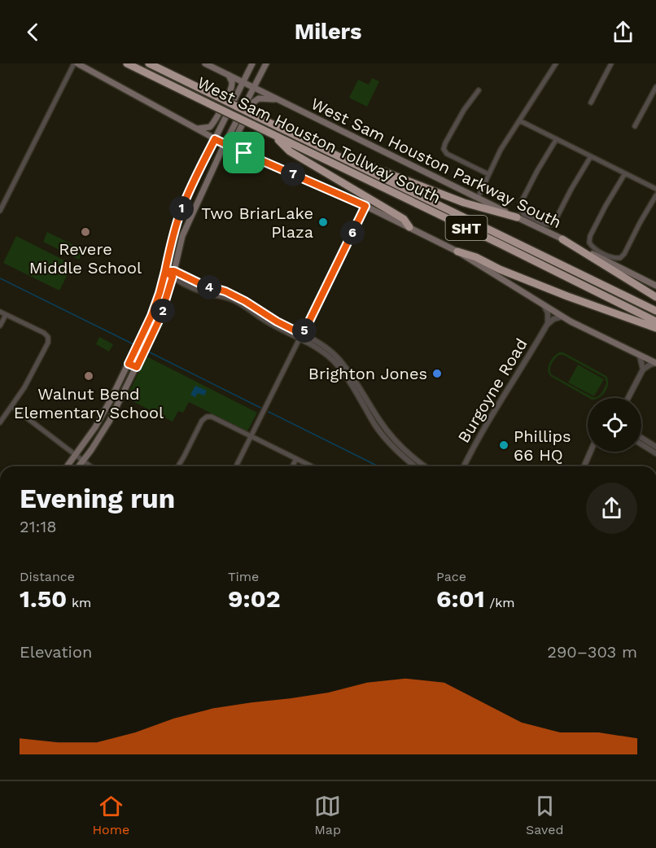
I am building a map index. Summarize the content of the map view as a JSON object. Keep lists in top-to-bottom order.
{
  "streets": {
    "highway": ["West Sam Houston Tollway South", "SHT"],
    "main road": ["West Sam Houston Parkway South"],
    "street": ["Burgoyne Road"]
  },
  "places": [
    "Two BriarLake Plaza",
    "Revere Middle School",
    "Brighton Jones",
    "Walnut Bend Elementary School",
    "Phillips 66 HQ"
  ],
  "page": {
    "header": "Milers",
    "pins": [
      "7",
      "1",
      "6",
      "4",
      "2",
      "5"
    ],
    "heading": ["Evening run", "21:18"],
    "stats": [
      ["Distance", "1.50 km"],
      ["Time", "9:02"],
      ["Pace", "6:01 /km"]
    ],
    "chart": ["Elevation", "290–303 m"],
    "tabs": ["Home", "Map", "Saved"]
  }
}
